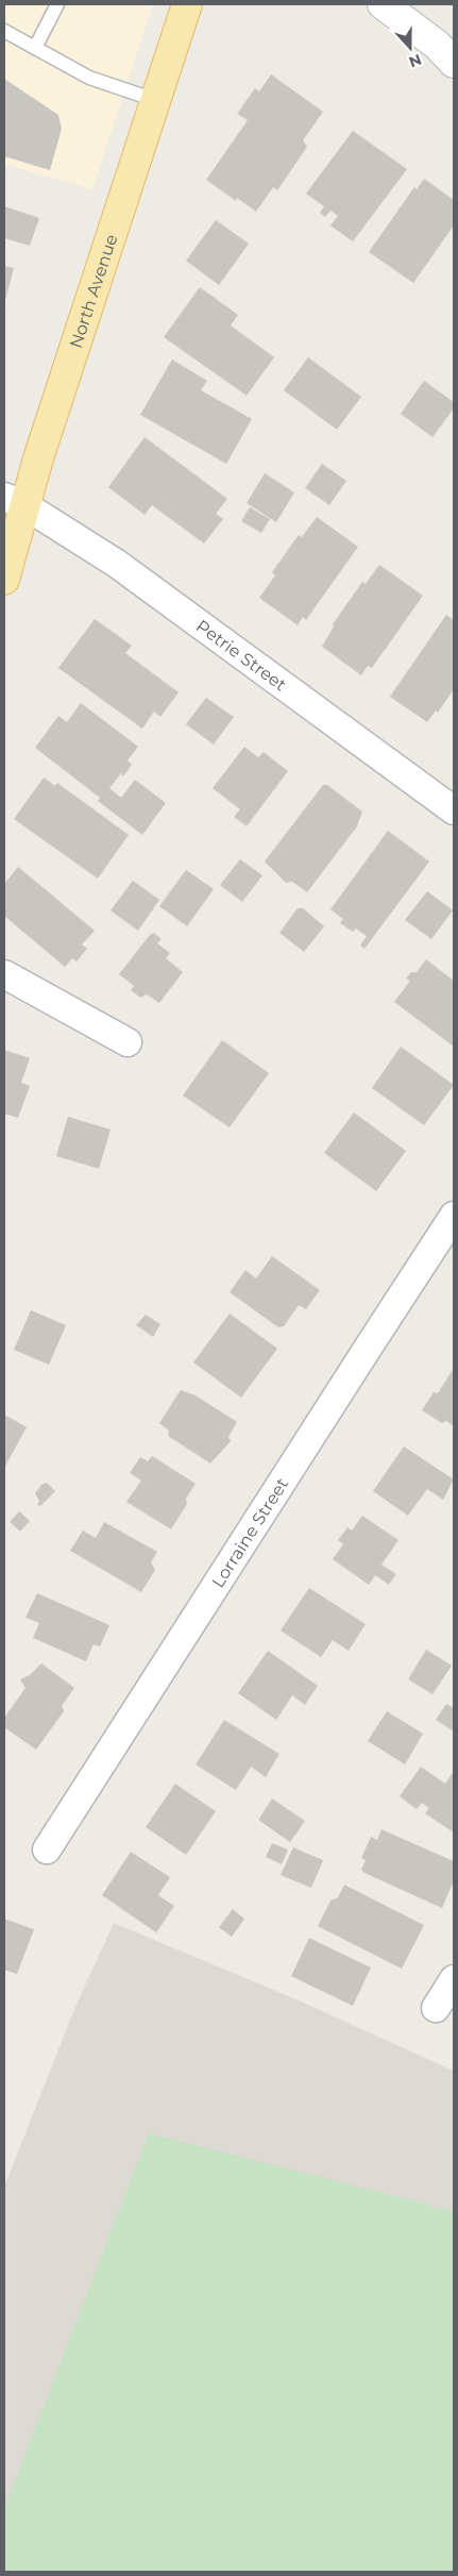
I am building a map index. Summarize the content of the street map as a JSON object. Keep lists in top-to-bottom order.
{
  "streets": {
    "main road": ["North Avenue"],
    "street": ["Petrie Street", "Lorraine Street"]
  },
  "crossings": [
    ["North Avenue", "Petrie Street"]
  ],
  "north": "bottom"
}
